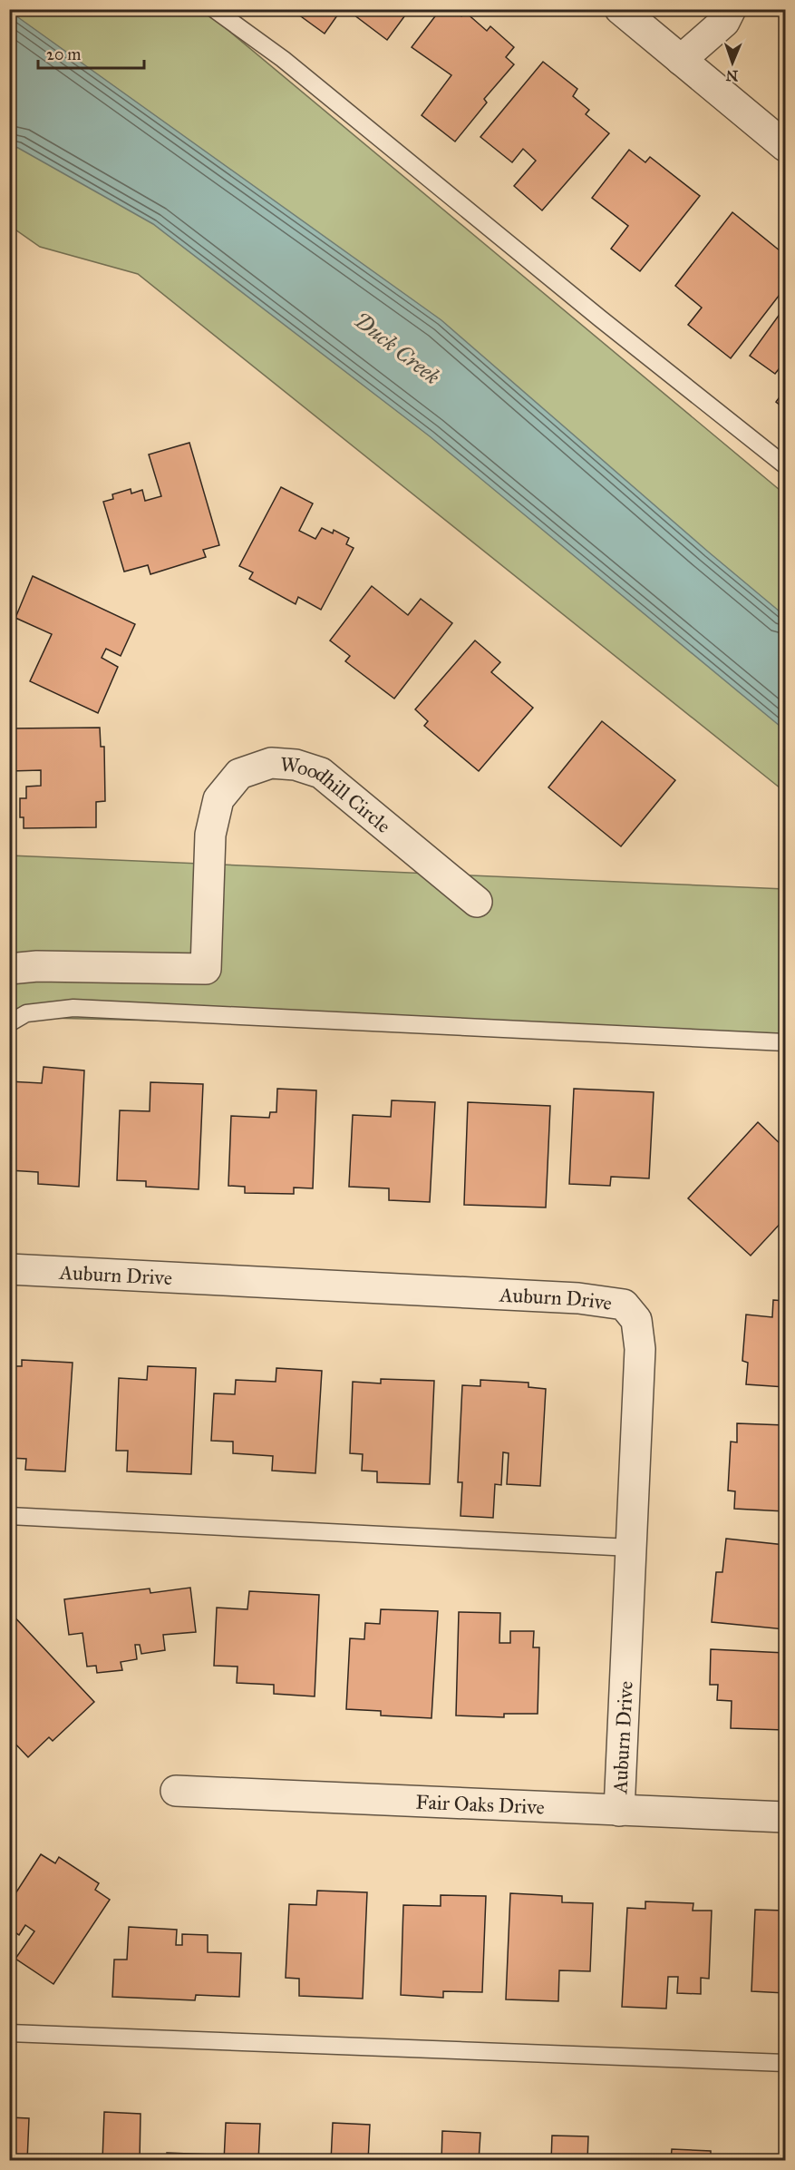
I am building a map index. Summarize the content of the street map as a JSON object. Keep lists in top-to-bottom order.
{
  "streets": {
    "street": ["Woodhill Circle", "Auburn Drive", "Fair Oaks Drive"]
  },
  "crossings": [
    ["Auburn Drive", "Fair Oaks Drive"]
  ],
  "water": ["Duck Creek"],
  "scale_bar": "20 m",
  "north": "bottom"
}
